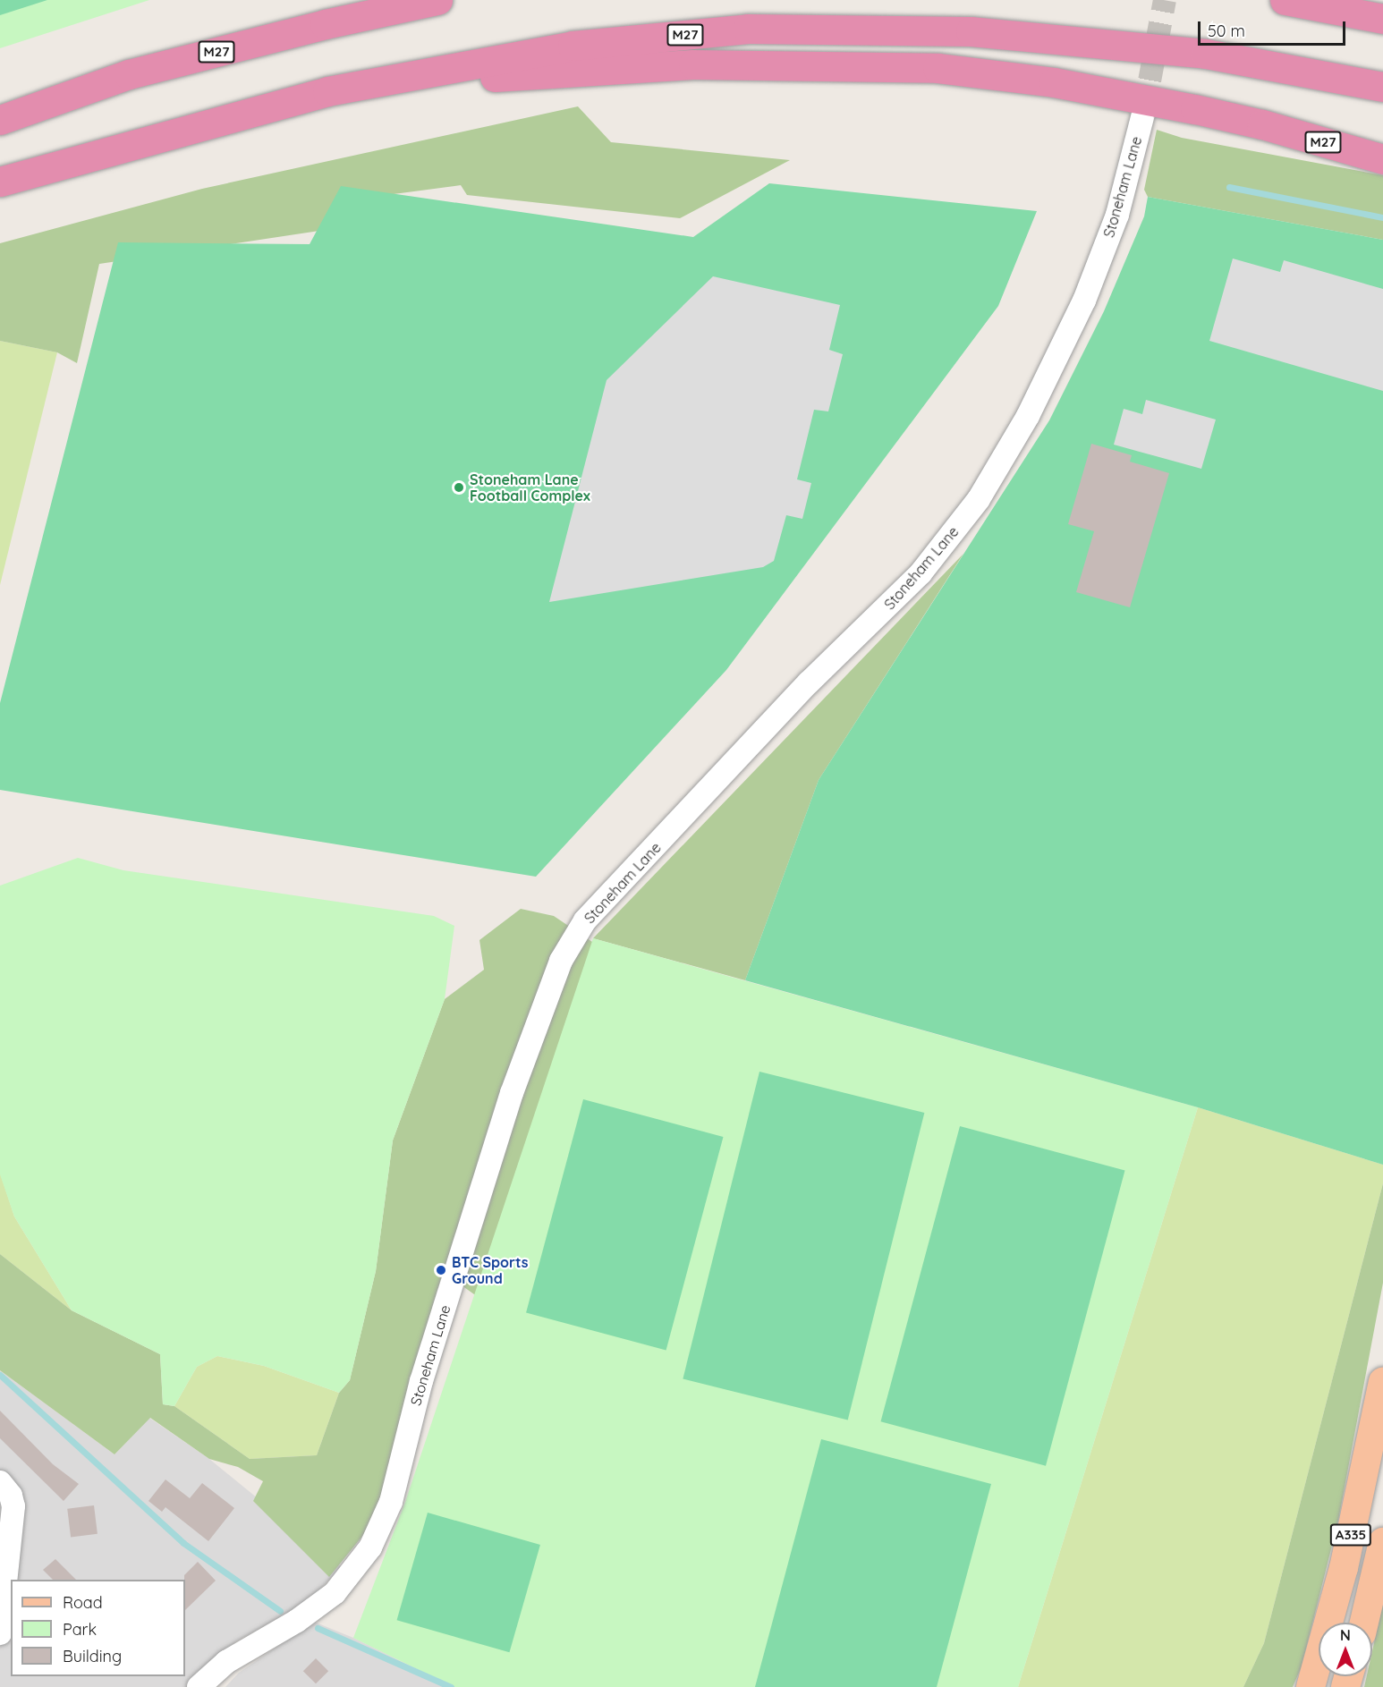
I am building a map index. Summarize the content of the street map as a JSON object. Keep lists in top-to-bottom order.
{
  "streets": {
    "highway": ["M27"],
    "main road": ["A335"],
    "street": ["Stoneham Lane"]
  },
  "places": ["Stoneham Lane Football Complex", "BTC Sports Ground"],
  "legend": ["Road", "Park", "Building"],
  "scale_bar": "50 m",
  "north": "top"
}
